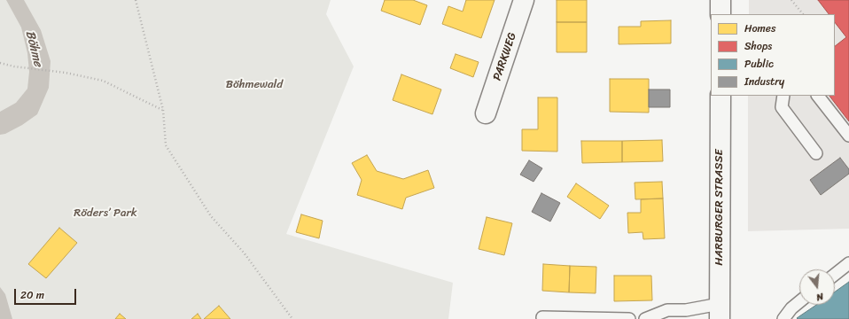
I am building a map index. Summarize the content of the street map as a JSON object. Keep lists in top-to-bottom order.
{
  "streets": {
    "main road": ["PARKWEG", "HARBURGER STRASSE"]
  },
  "water": ["Böhme"],
  "parks": ["Böhmewald", "Röders’ Park"],
  "legend": [
    "Homes",
    "Shops",
    "Public",
    "Industry"
  ],
  "scale_bar": "20 m",
  "north": "bottom"
}
